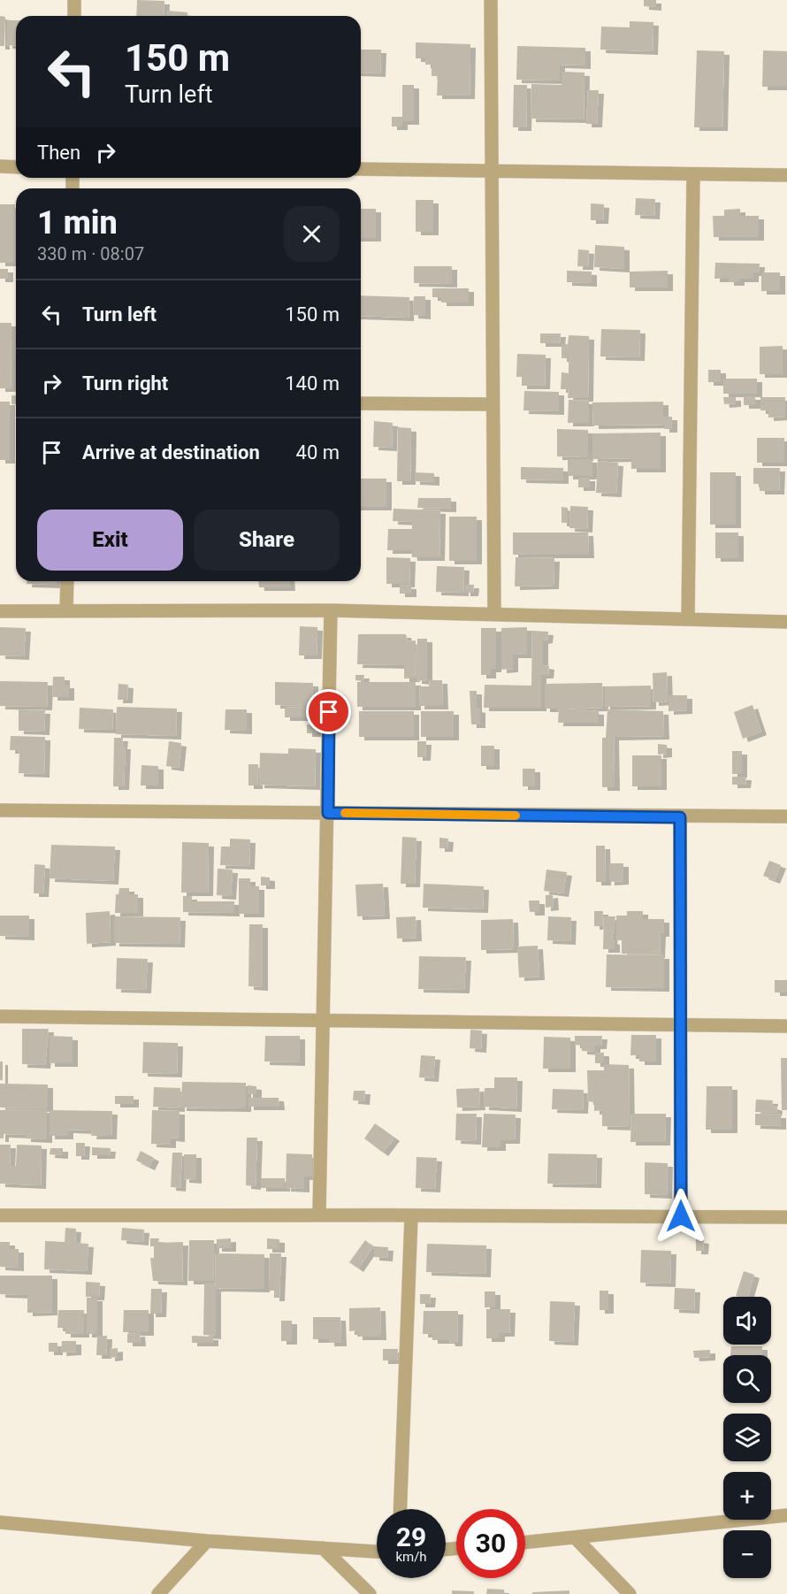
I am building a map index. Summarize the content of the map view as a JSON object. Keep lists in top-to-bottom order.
{
  "page": {
    "turn": ["150 m", "Turn left"],
    "then": "Then",
    "heading": ["1 min", "330 m · 08:07"],
    "list": [
      {
        "name": "Turn left",
        "value": "150 m"
      },
      {
        "name": "Turn right",
        "value": "140 m"
      },
      {
        "name": "Arrive at destination",
        "value": "40 m"
      }
    ],
    "buttons": ["Exit", "Share"],
    "map_buttons": ["+", "−"],
    "speed": "29 km/h",
    "limit": "30"
  }
}
